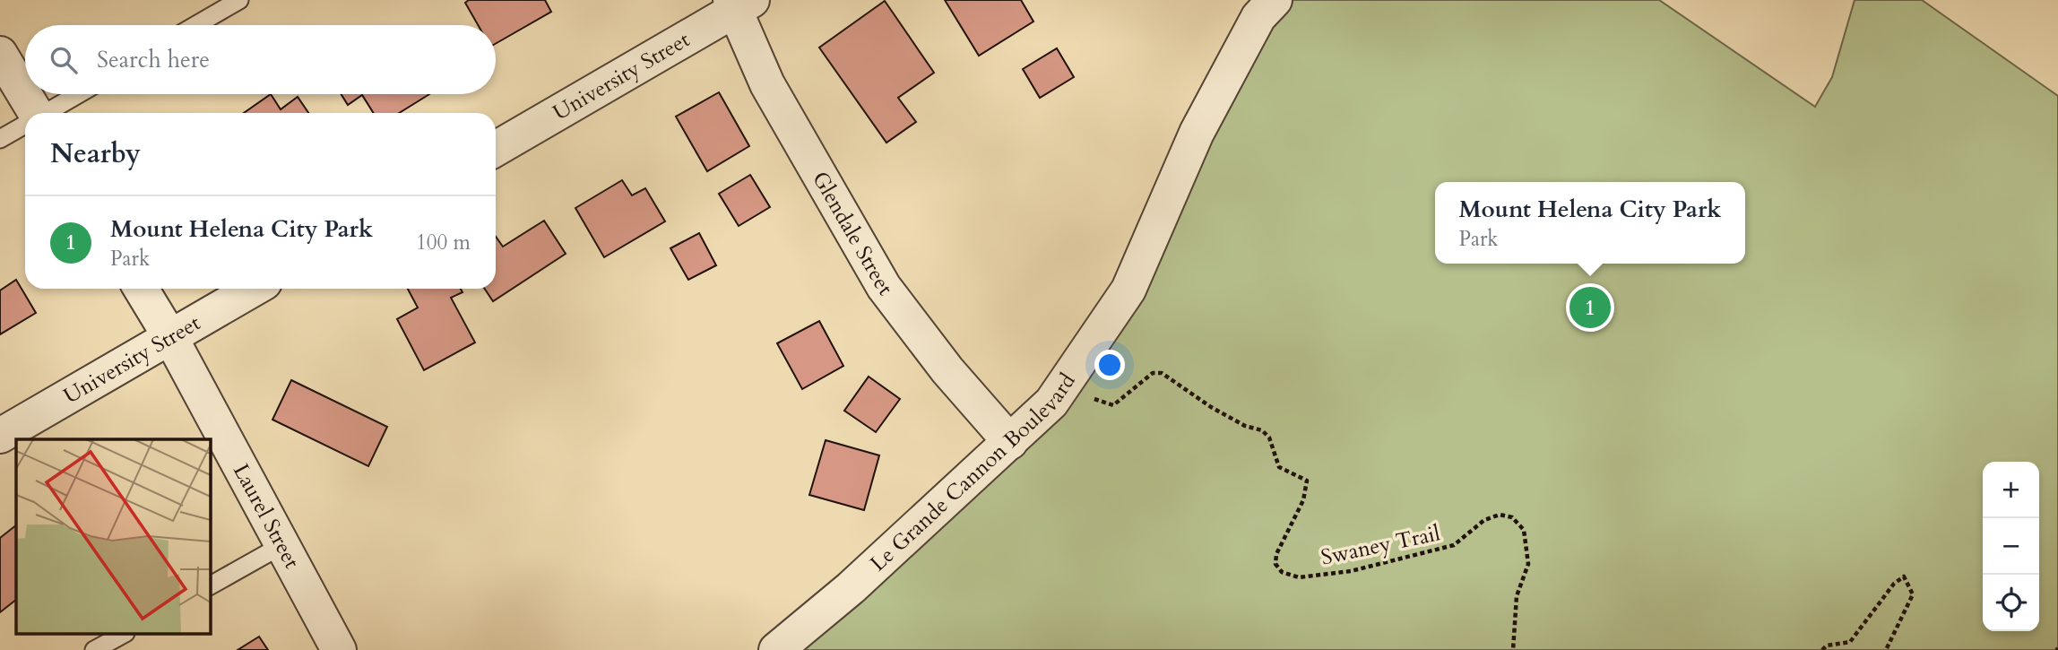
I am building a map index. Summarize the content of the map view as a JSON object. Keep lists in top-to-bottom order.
{
  "streets": {
    "street": [
      "University Street",
      "Glendale Street",
      "Le Grande Cannon Boulevard",
      "Laurel Street"
    ],
    "path": ["Swaney Trail"]
  },
  "crossings": [
    ["University Street", "Glendale Street"],
    ["University Street", "Laurel Street"],
    ["Glendale Street", "Le Grande Cannon Boulevard"],
    ["Le Grande Cannon Boulevard", "Swaney Trail"]
  ],
  "page": {
    "search": "Search here",
    "heading": "Nearby",
    "popup": ["Mount Helena City Park", "Park"],
    "list": [
      {
        "mark": "1",
        "name": "Mount Helena City Park",
        "note": "Park",
        "value": "100 m"
      }
    ],
    "pins": "1",
    "map_buttons": ["+", "−"]
  }
}
